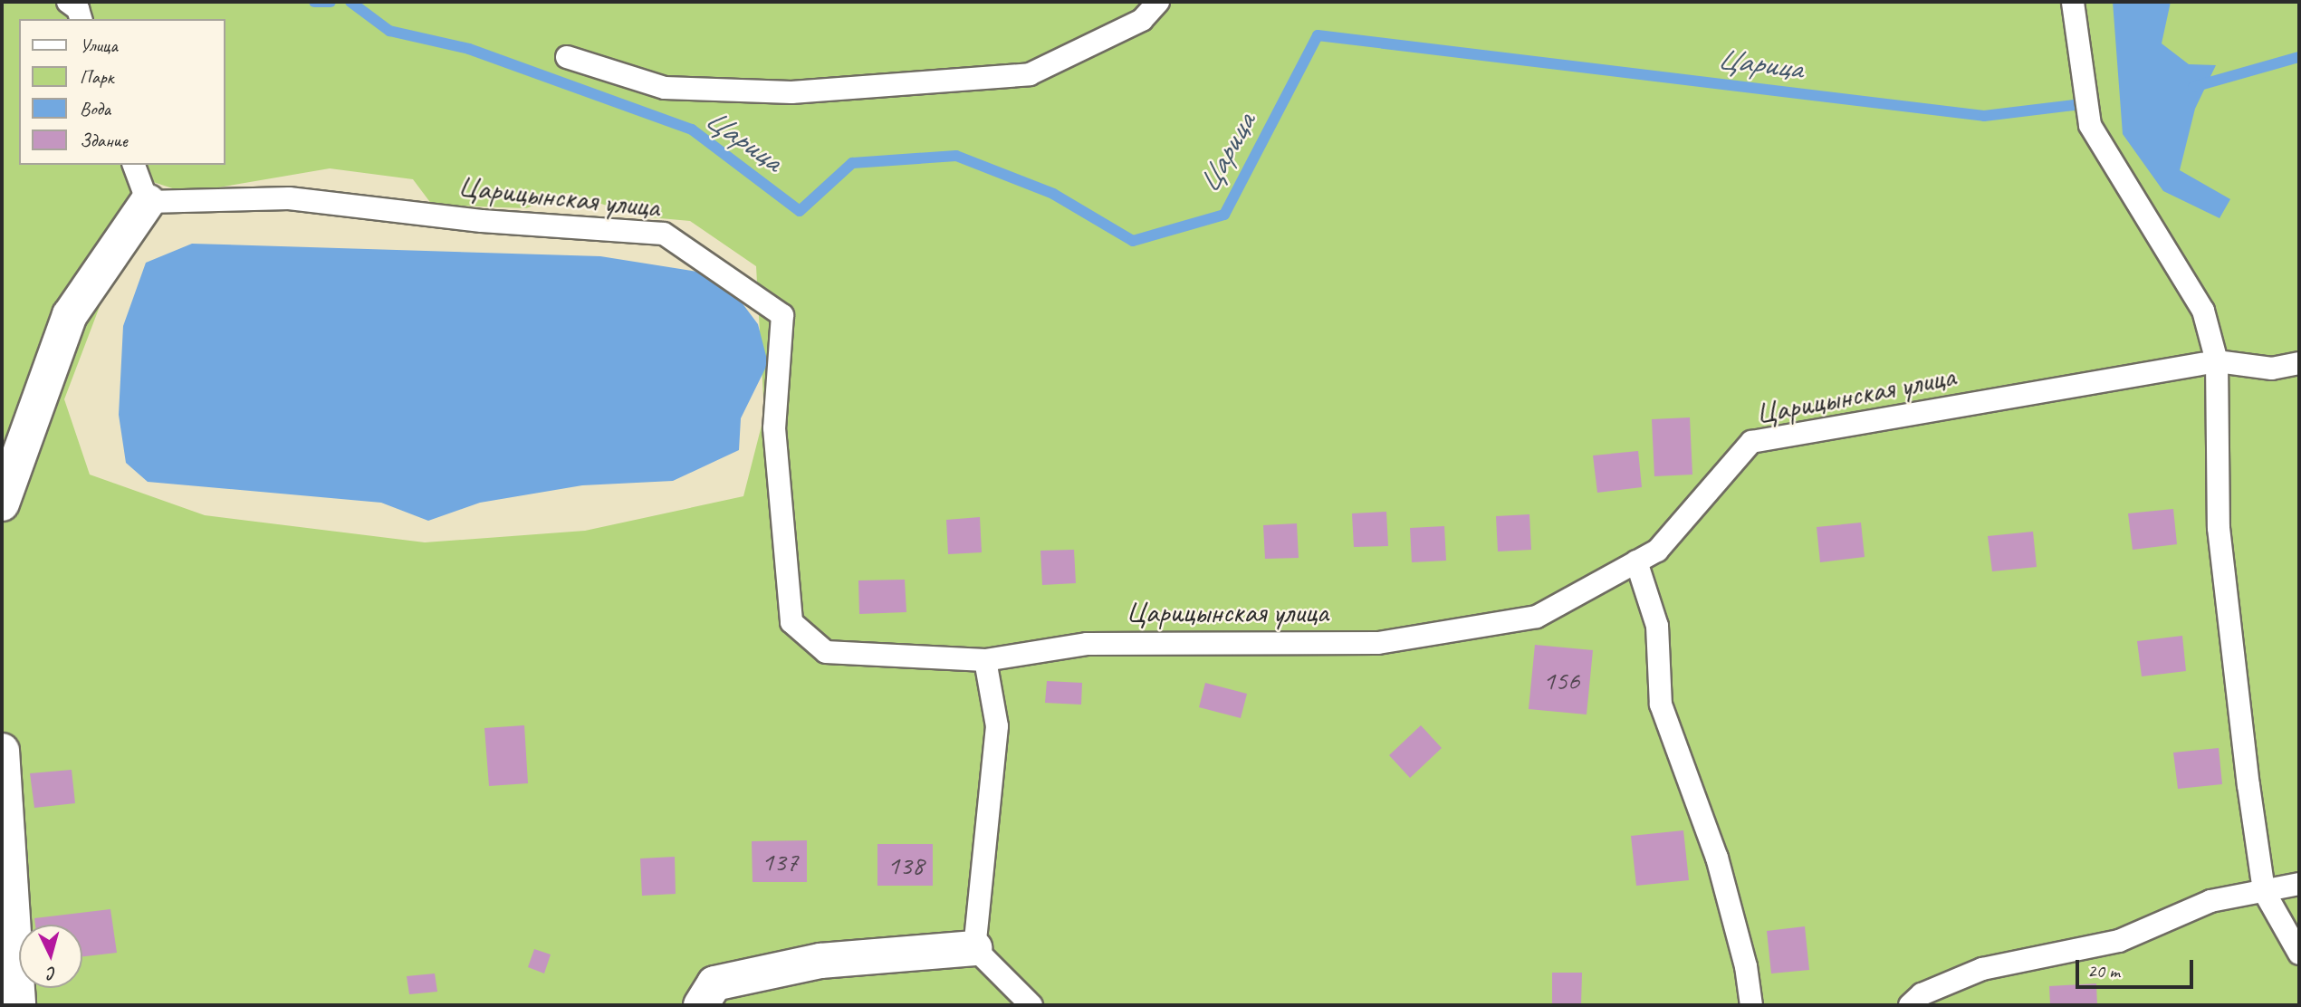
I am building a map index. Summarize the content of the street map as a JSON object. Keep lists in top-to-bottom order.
{
  "streets": {
    "lane": ["Царицынская улица"]
  },
  "water": ["Царица"],
  "house_numbers": ["156", "137", "138"],
  "legend": [
    "Улица",
    "Парк",
    "Вода",
    "Здание"
  ],
  "scale_bar": "20 m",
  "north": "bottom"
}
